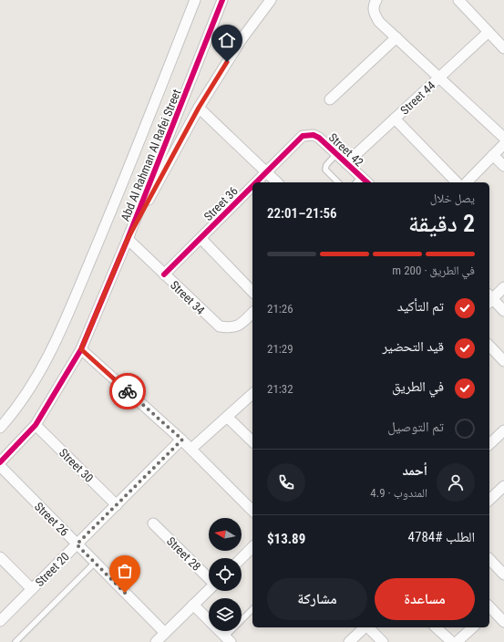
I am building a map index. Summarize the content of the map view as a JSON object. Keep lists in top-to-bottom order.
{
  "streets": {
    "street": [
      "Street 44",
      "Street 42",
      "Abd Al Rahman Al Rafei Street",
      "Street 36",
      "Street 34",
      "Street 30",
      "Street 26",
      "Street 28",
      "Street 20"
    ]
  },
  "crossings": [
    ["Street 44", "Street 42"],
    ["Street 42", "Street 36"],
    ["Abd Al Rahman Al Rafei Street", "Street 34"],
    ["Abd Al Rahman Al Rafei Street", "Street 30"],
    ["Street 36", "Street 34"],
    ["Street 30", "Street 20"],
    ["Street 26", "Street 20"]
  ],
  "north": "left",
  "page": {
    "heading": ["2 دقيقة", "يصل خلال", "21:56–22:01"],
    "panel": [
      "أحمد",
      "المندوب · 4.9",
      "الطلب #4784",
      "$13.89"
    ],
    "bar": "في الطريق · 200 m",
    "list": [
      ["تم التأكيد", "21:26"],
      ["قيد التحضير", "21:29"],
      ["في الطريق", "21:32"],
      "تم التوصيل"
    ],
    "buttons": ["مساعدة", "مشاركة"]
  }
}
